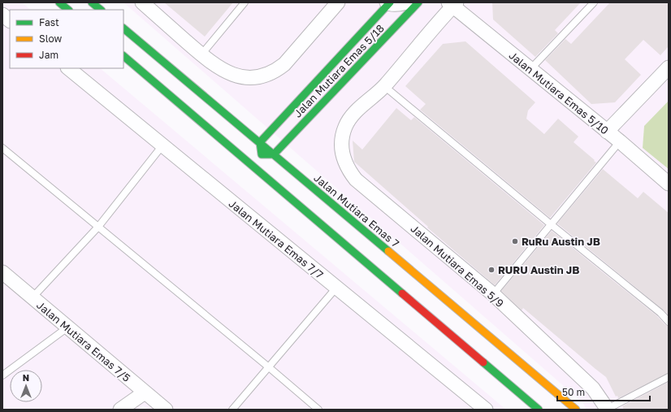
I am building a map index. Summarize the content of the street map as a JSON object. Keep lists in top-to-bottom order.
{
  "streets": {
    "street": [
      "Jalan Mutiara Emas 5/18",
      "Jalan Mutiara Emas 5/10",
      "Jalan Mutiara Emas 7",
      "Jalan Mutiara Emas 7/7",
      "Jalan Mutiara Emas 5/9",
      "Jalan Mutiara Emas 7/5"
    ]
  },
  "crossings": [
    ["Jalan Mutiara Emas 5/18", "Jalan Mutiara Emas 7"],
    ["Jalan Mutiara Emas 5/10", "Jalan Mutiara Emas 5/9"]
  ],
  "places": ["RuRu Austin JB", "RURU Austin JB"],
  "legend": ["Fast", "Slow", "Jam"],
  "scale_bar": "50 m",
  "north": "top"
}
